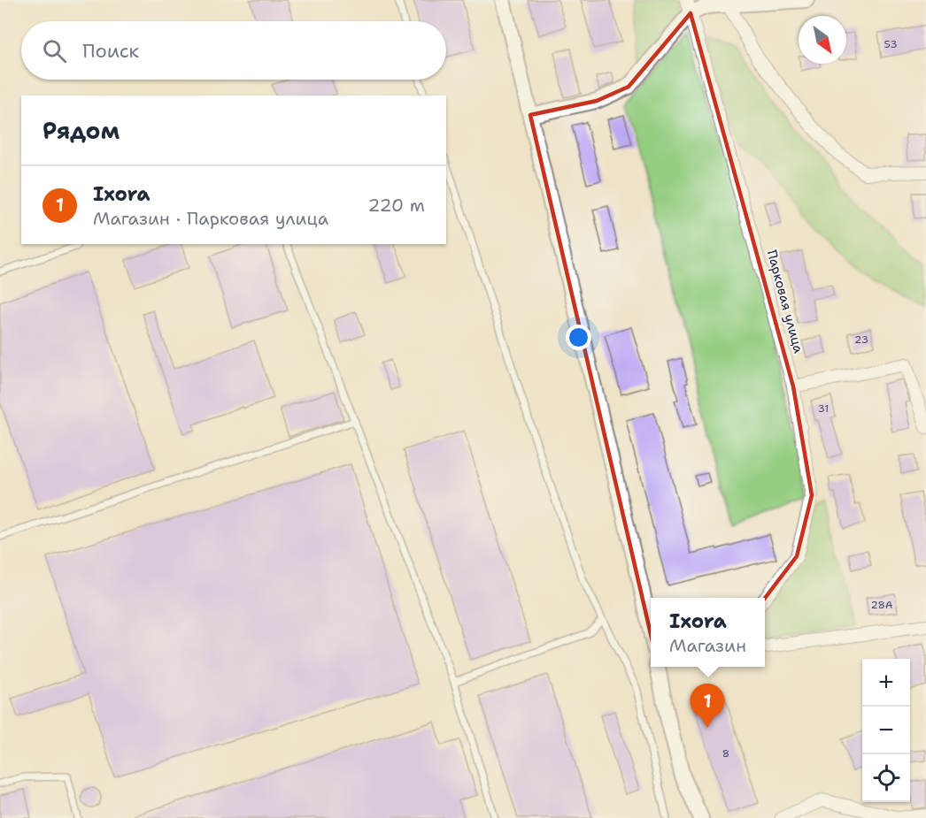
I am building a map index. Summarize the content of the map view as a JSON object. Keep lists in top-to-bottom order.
{
  "streets": {
    "street": ["Парковая улица"]
  },
  "house_numbers": [
    "53",
    "23",
    "31",
    "28А",
    "8"
  ],
  "north": "bottom right",
  "page": {
    "search": "Поиск",
    "heading": "Рядом",
    "list": [
      {
        "mark": "1",
        "name": "Ixora",
        "note": "Магазин · Парковая улица",
        "value": "220 m"
      }
    ],
    "popup": ["Ixora", "Магазин"],
    "map_buttons": ["+", "−"],
    "pins": "1"
  }
}
